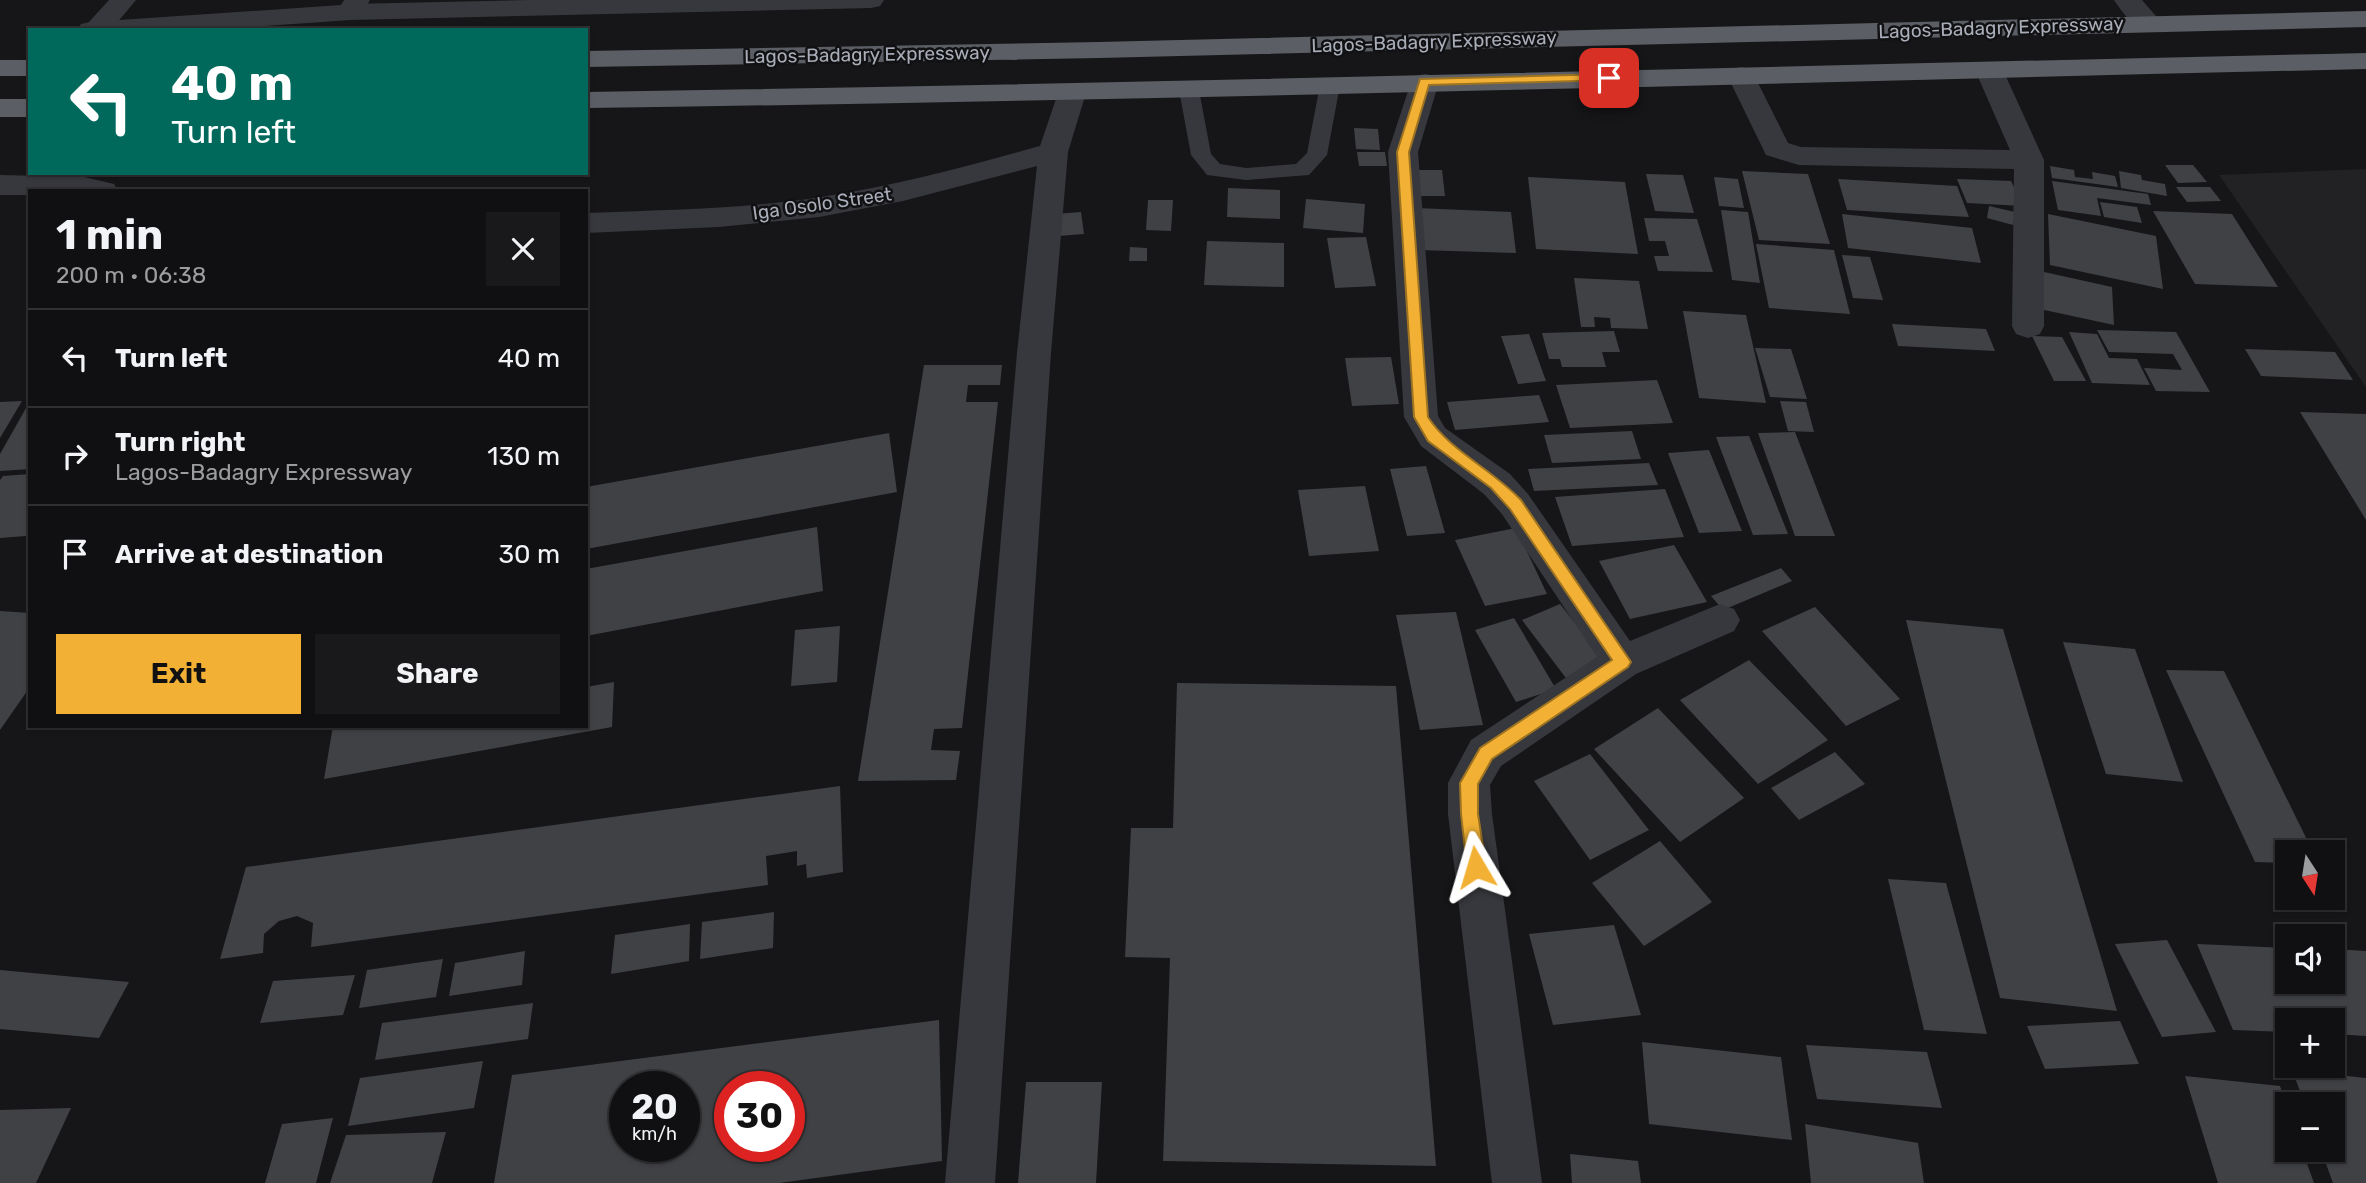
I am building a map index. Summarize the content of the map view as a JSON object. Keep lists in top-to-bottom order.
{
  "streets": {
    "highway": ["Lagos-Badagry Expressway"],
    "street": ["Iga Osolo Street"]
  },
  "north": "bottom",
  "page": {
    "turn": ["40 m", "Turn left"],
    "heading": ["1 min", "200 m · 06:38"],
    "list": [
      {
        "name": "Turn left",
        "value": "40 m"
      },
      {
        "name": "Turn right",
        "note": "Lagos-Badagry Expressway",
        "value": "130 m"
      },
      {
        "name": "Arrive at destination",
        "value": "30 m"
      }
    ],
    "buttons": ["Exit", "Share"],
    "map_buttons": ["+", "−"],
    "speed": "20 km/h",
    "limit": "30"
  }
}
